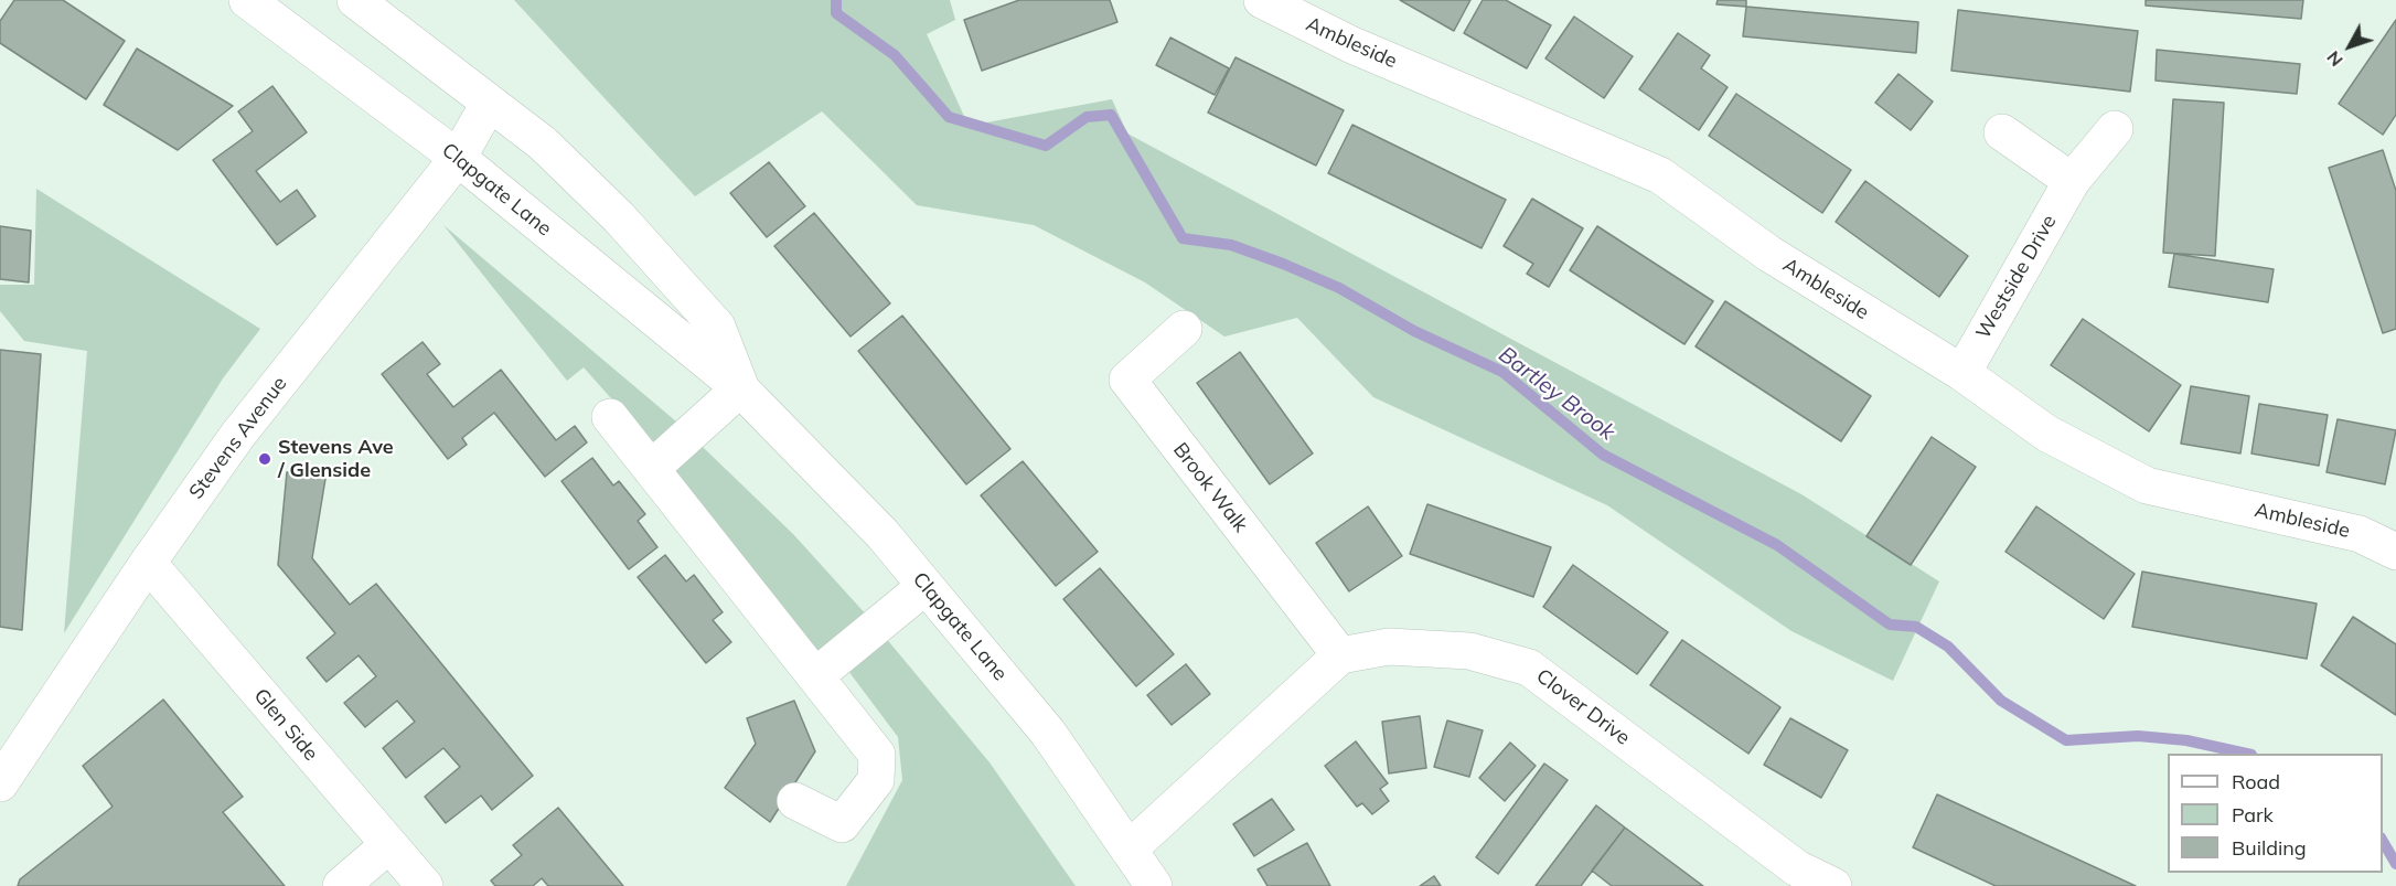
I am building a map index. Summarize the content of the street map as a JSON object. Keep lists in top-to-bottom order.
{
  "streets": {
    "street": [
      "Ambleside",
      "Clapgate Lane",
      "Westside Drive",
      "Stevens Avenue",
      "Brook Walk",
      "Clover Drive",
      "Glen Side"
    ]
  },
  "crossings": [
    ["Ambleside", "Westside Drive"],
    ["Clapgate Lane", "Stevens Avenue"],
    ["Stevens Avenue", "Glen Side"],
    ["Brook Walk", "Clover Drive"]
  ],
  "water": ["Bartley Brook"],
  "places": ["Stevens Ave / Glenside"],
  "legend": ["Road", "Park", "Building"],
  "north": "bottom left"
}
